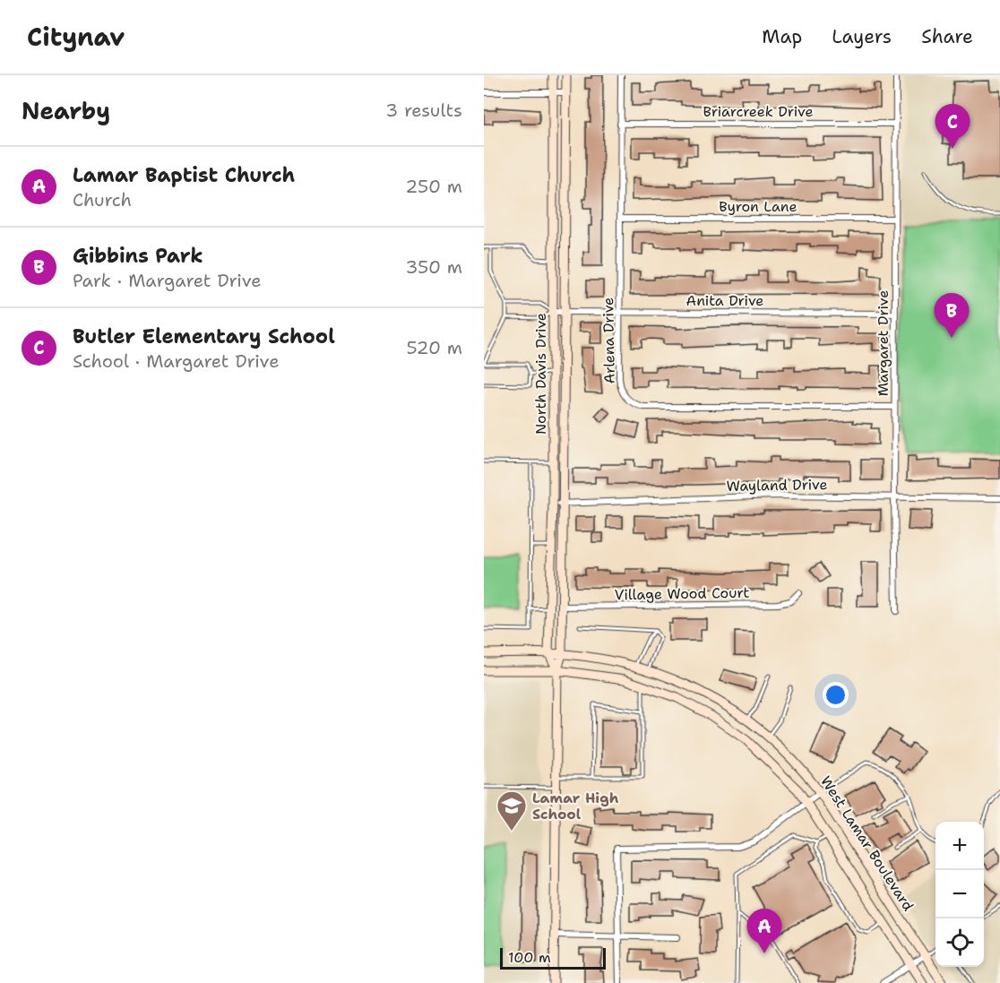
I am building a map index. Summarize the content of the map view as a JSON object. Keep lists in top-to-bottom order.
{
  "streets": {
    "street": [
      "Briarcreek Drive",
      "Byron Lane",
      "Anita Drive",
      "Arlena Drive",
      "Margaret Drive",
      "North Davis Drive",
      "Wayland Drive",
      "Village Wood Court",
      "West Lamar Boulevard"
    ]
  },
  "crossings": [
    ["Briarcreek Drive", "Arlena Drive"],
    ["Briarcreek Drive", "Margaret Drive"],
    ["Byron Lane", "Arlena Drive"],
    ["Byron Lane", "Margaret Drive"],
    ["Anita Drive", "Arlena Drive"],
    ["Anita Drive", "Margaret Drive"],
    ["Anita Drive", "North Davis Drive"],
    ["Arlena Drive", "Margaret Drive"],
    ["Margaret Drive", "Wayland Drive"],
    ["North Davis Drive", "Wayland Drive"],
    ["North Davis Drive", "Village Wood Court"],
    ["North Davis Drive", "West Lamar Boulevard"]
  ],
  "places": {
    "school or university": ["Lamar High School"]
  },
  "scale_bar": "100 m",
  "page": {
    "header": "Citynav",
    "nav": ["Map", "Layers", "Share"],
    "heading": ["Nearby", "3 results"],
    "pins": ["C", "B", "A"],
    "list": [
      {
        "mark": "A",
        "name": "Lamar Baptist Church",
        "note": "Church",
        "value": "250 m"
      },
      {
        "mark": "B",
        "name": "Gibbins Park",
        "note": "Park · Margaret Drive",
        "value": "350 m"
      },
      {
        "mark": "C",
        "name": "Butler Elementary School",
        "note": "School · Margaret Drive",
        "value": "520 m"
      }
    ],
    "map_buttons": ["+", "−"],
    "scale": "100 m"
  }
}
